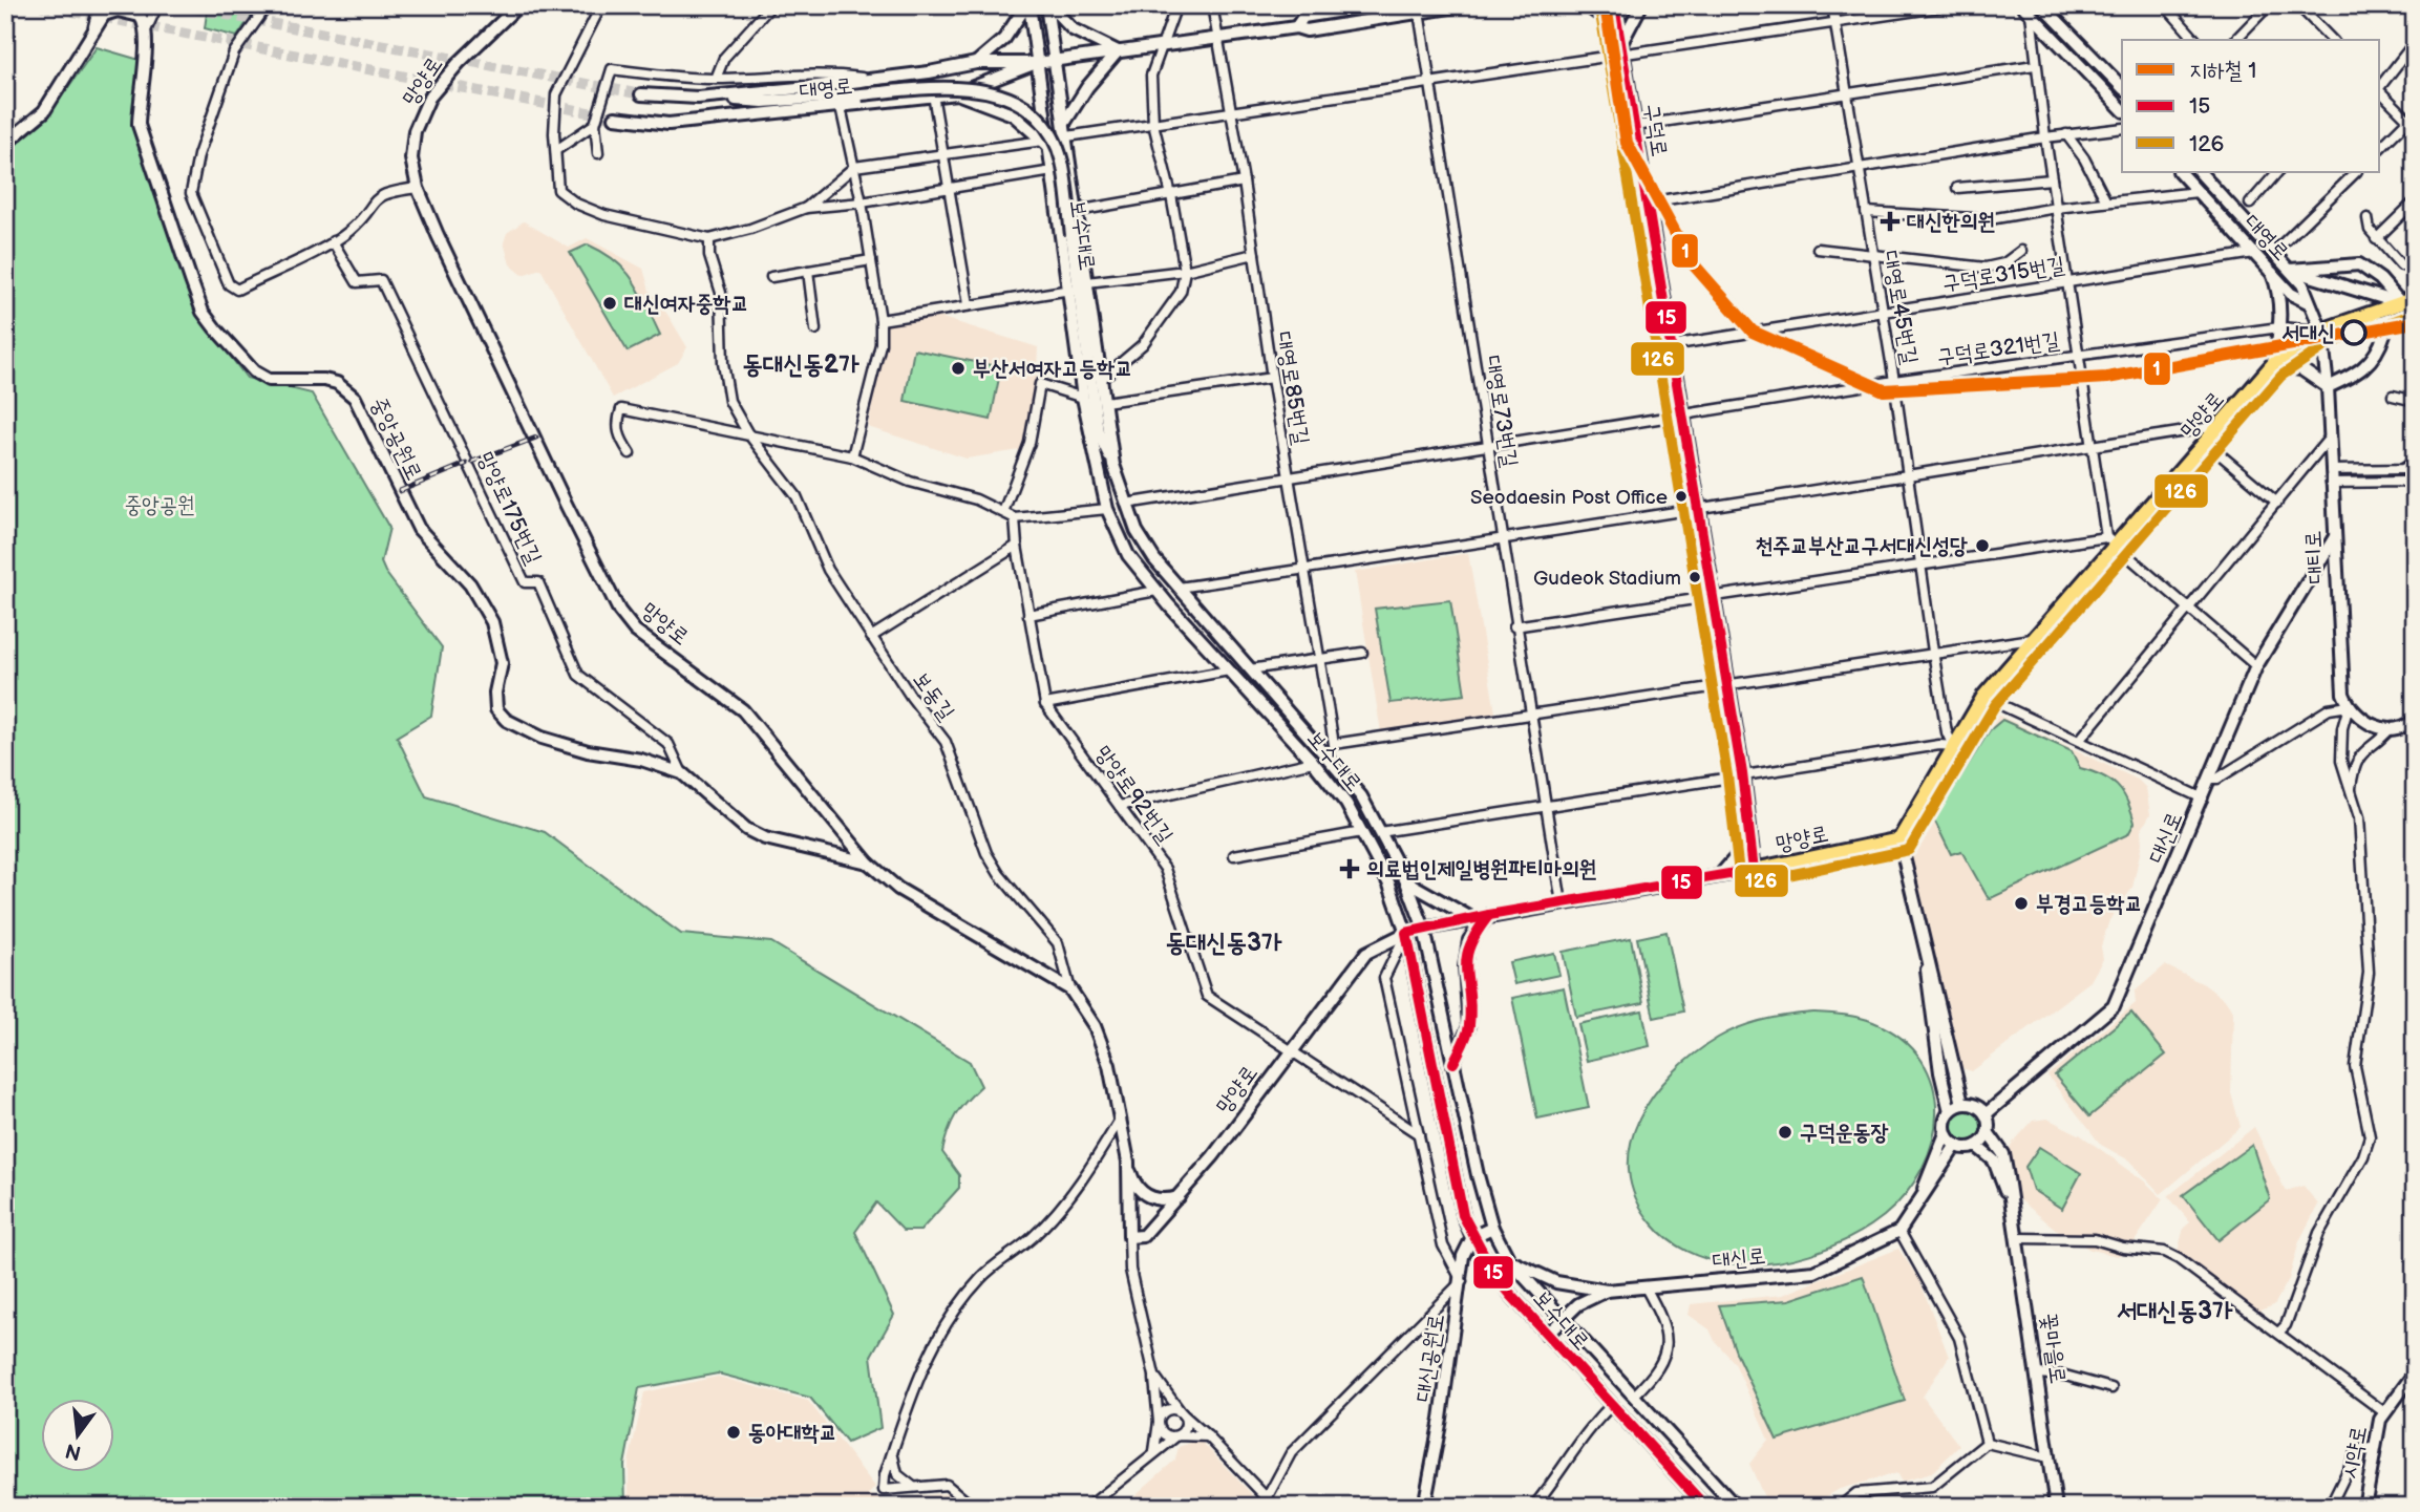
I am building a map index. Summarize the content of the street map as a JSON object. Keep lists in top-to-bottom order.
{
  "streets": {
    "main road": [
      "망양로",
      "대영로",
      "구덕로",
      "보수대로",
      "중앙공원로",
      "대티로",
      "대신로",
      "꽃마을로",
      "대신공원로",
      "시약로"
    ],
    "street": [
      "구덕로315번길",
      "대영로45번길",
      "구덕로321번길",
      "대영로85번길",
      "대영로73번길",
      "망양로175번길",
      "보동길",
      "망양로92번길"
    ]
  },
  "crossings": [
    ["망양로", "대영로"],
    ["망양로", "구덕로"],
    ["망양로", "보수대로"],
    ["망양로", "대영로45번길"],
    ["망양로", "구덕로321번길"],
    ["망양로", "대영로73번길"],
    ["망양로", "중앙공원로"],
    ["망양로", "대티로"],
    ["망양로", "보동길"],
    ["망양로", "망양로92번길"],
    ["대영로", "보수대로"],
    ["대영로", "구덕로315번길"],
    ["대영로", "구덕로321번길"],
    ["대영로", "대영로85번길"],
    ["대영로", "대영로73번길"],
    ["대영로", "대티로"],
    ["구덕로", "구덕로315번길"],
    ["구덕로", "구덕로321번길"],
    ["보수대로", "구덕로321번길"],
    ["보수대로", "대신로"],
    ["보수대로", "대신공원로"],
    ["구덕로315번길", "대영로45번길"],
    ["대영로45번길", "구덕로321번길"],
    ["구덕로321번길", "대영로85번길"],
    ["구덕로321번길", "대영로73번길"],
    ["구덕로321번길", "대티로"],
    ["중앙공원로", "망양로175번길"],
    ["대티로", "대신로"],
    ["대신로", "꽃마을로"]
  ],
  "districts": ["동대신동2가", "동대신동3가", "서대신동3가"],
  "parks": ["중앙공원"],
  "places": {
    "health": ["대신한의원", "의료법인제일병원파티마의원"],
    "other": [
      "대신여자중학교",
      "서대신",
      "부산서여자고등학교",
      "Seodaesin Post Office",
      "천주교부산교구서대신성당",
      "Gudeok Stadium",
      "부경고등학교",
      "구덕운동장",
      "동아대학교"
    ]
  },
  "lines": ["metro line 1", "transit line 15", "transit line 126"],
  "legend": ["지하철 1", "15", "126"],
  "north": "bottom"
}
